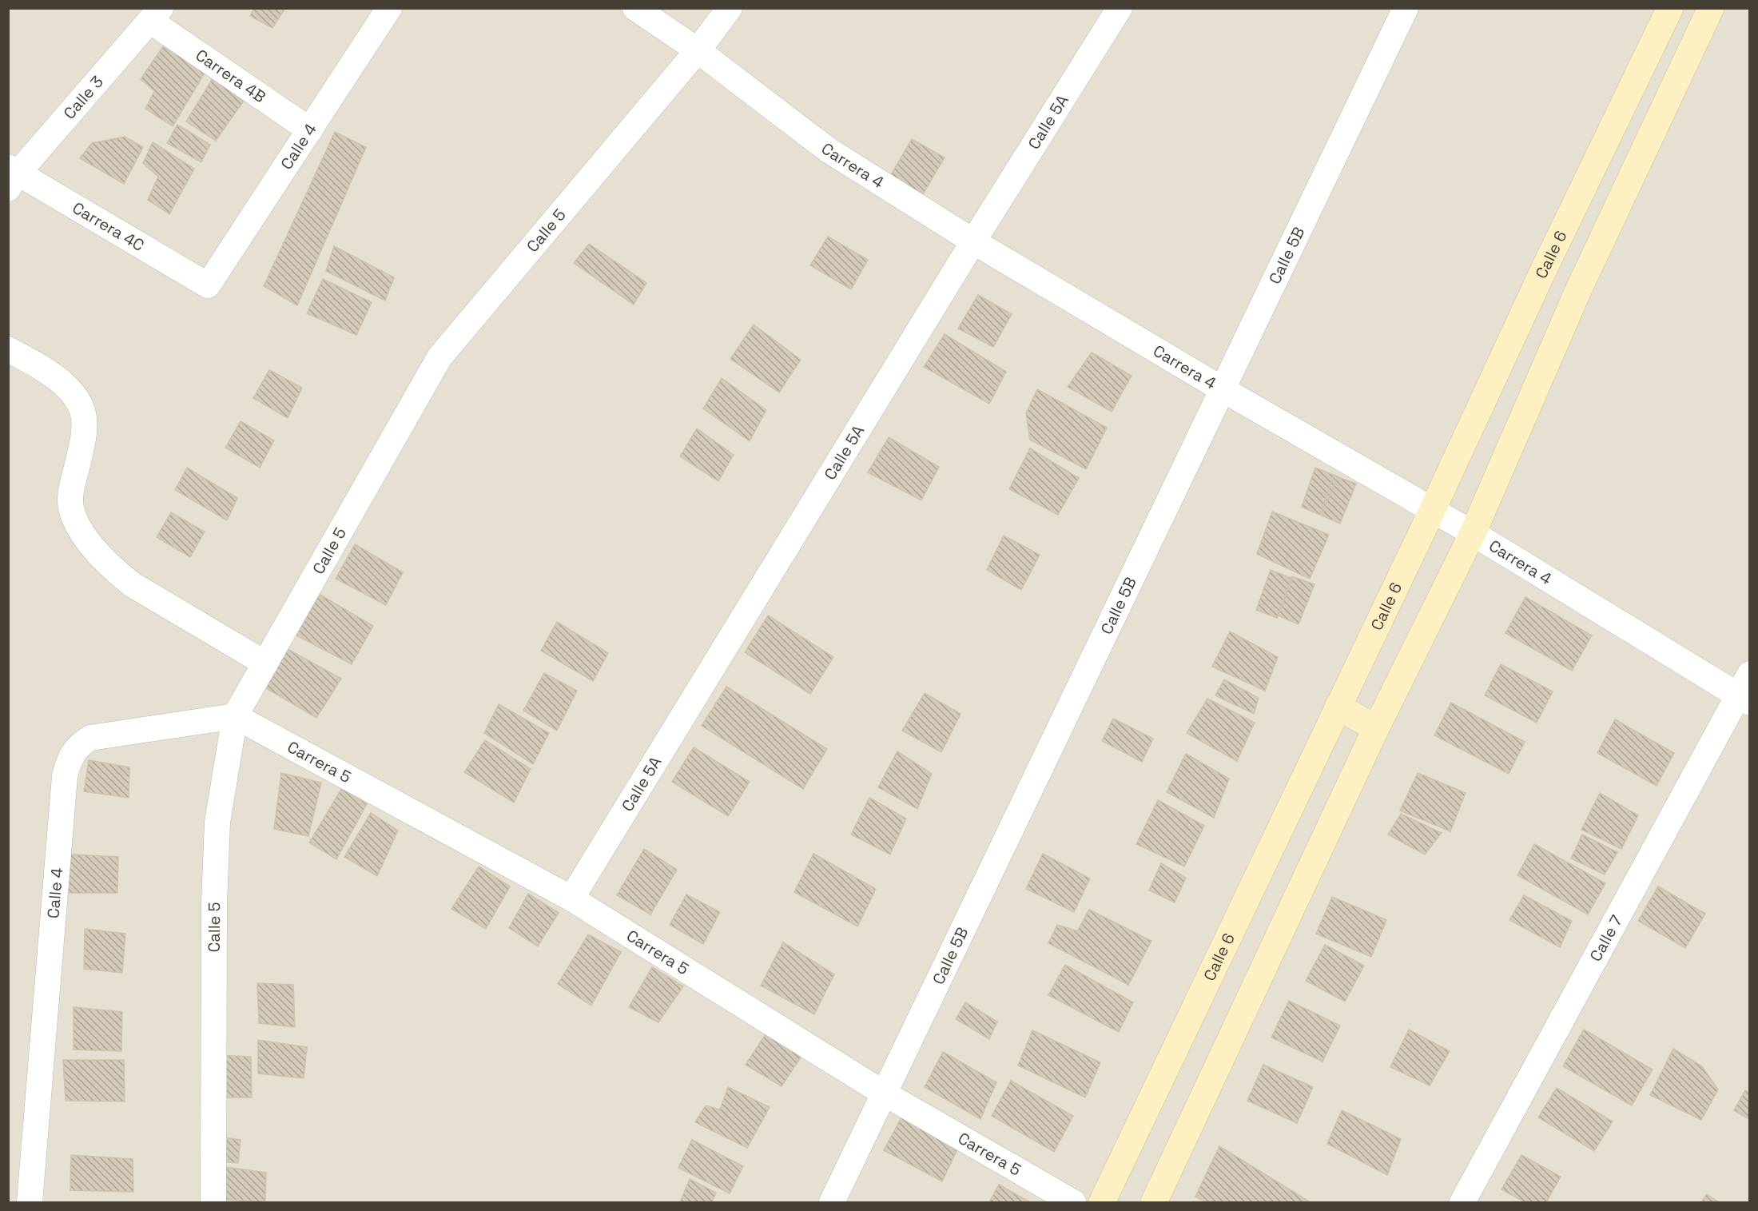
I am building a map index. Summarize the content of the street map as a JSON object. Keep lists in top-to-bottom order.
{
  "streets": {
    "street": [
      "Carrera 4B",
      "Calle 3",
      "Calle 5A",
      "Calle 4",
      "Carrera 4",
      "Carrera 4C",
      "Calle 5",
      "Calle 6",
      "Calle 5B",
      "Carrera 5",
      "Calle 7"
    ]
  },
  "crossings": [
    ["Carrera 4B", "Calle 3"],
    ["Carrera 4B", "Calle 4"],
    ["Calle 3", "Carrera 4C"],
    ["Calle 5A", "Carrera 4"],
    ["Calle 5A", "Carrera 5"],
    ["Calle 4", "Carrera 4C"],
    ["Calle 4", "Calle 5"],
    ["Calle 4", "Carrera 5"],
    ["Carrera 4", "Calle 5"],
    ["Carrera 4", "Calle 6"],
    ["Carrera 4", "Calle 5B"],
    ["Carrera 4", "Calle 7"],
    ["Calle 5", "Carrera 5"],
    ["Calle 5B", "Carrera 5"]
  ]
}
